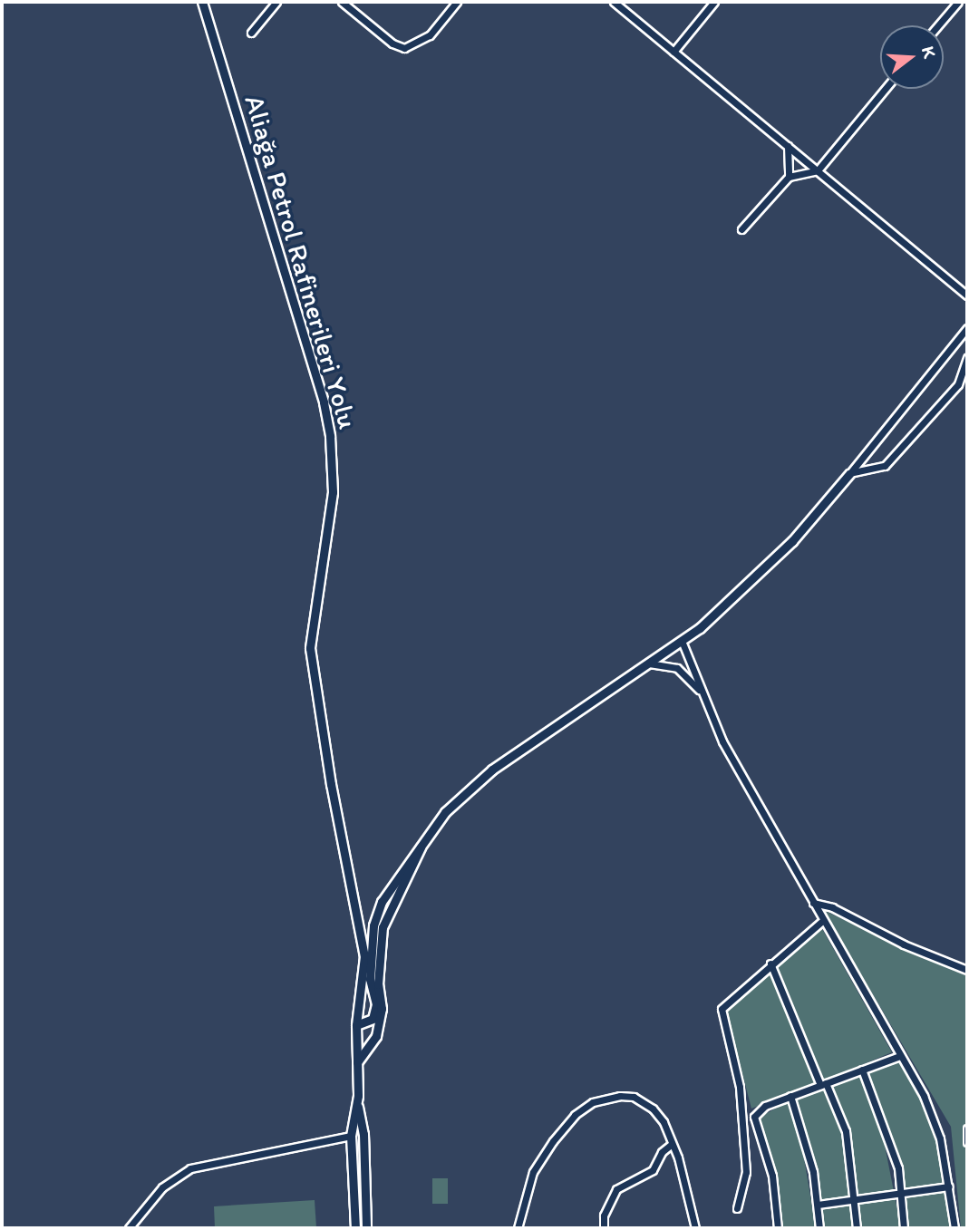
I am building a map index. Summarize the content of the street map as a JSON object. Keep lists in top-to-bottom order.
{
  "streets": {
    "street": ["Aliağa Petrol Rafinerileri Yolu"]
  },
  "north": "right"
}
